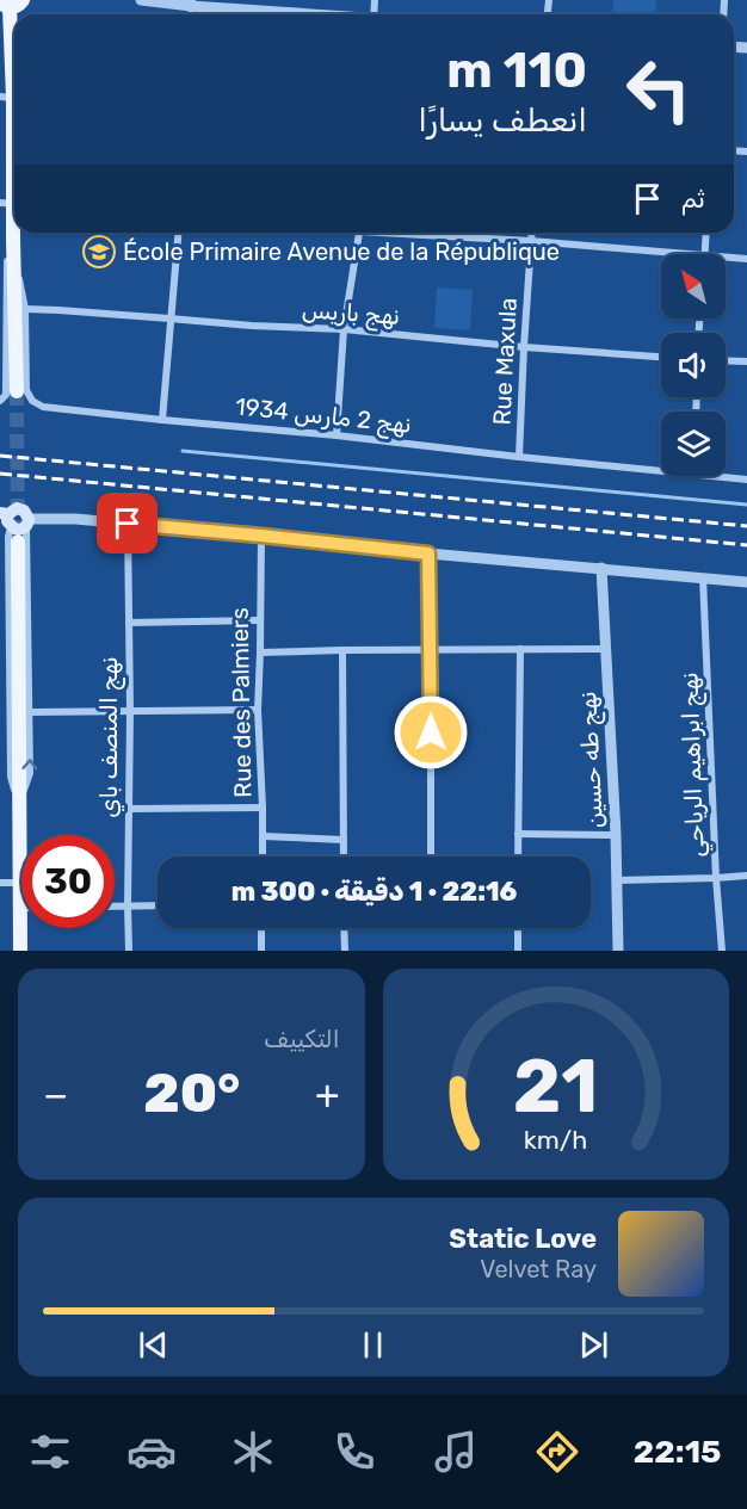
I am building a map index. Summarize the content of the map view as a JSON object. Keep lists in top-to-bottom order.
{
  "streets": {
    "street": [
      "نهج باريس",
      "Rue Maxula",
      "نهج 2 مارس 1934",
      "Rue des Palmiers",
      "نهج المنصف باي",
      "نهج طه حسين",
      "نهج ابراهيم الرياحي"
    ]
  },
  "crossings": [
    ["نهج باريس", "Rue Maxula"],
    ["نهج باريس", "نهج 2 مارس 1934"],
    ["Rue Maxula", "نهج 2 مارس 1934"]
  ],
  "places": {
    "school or university": ["École Primaire Avenue de la République"]
  },
  "north": "top left",
  "page": {
    "turn": ["110 m", "انعطف يسارًا"],
    "then": "ثم",
    "limit": "30",
    "trip": "22:16 · 1 دقيقة · 300 m",
    "tile": "التكييف",
    "heat": ["−", "20°", "+"],
    "song": ["Static Love", "Velvet Ray"],
    "tabs": "22:15",
    "gauge": ["21", "km/h"]
  }
}
